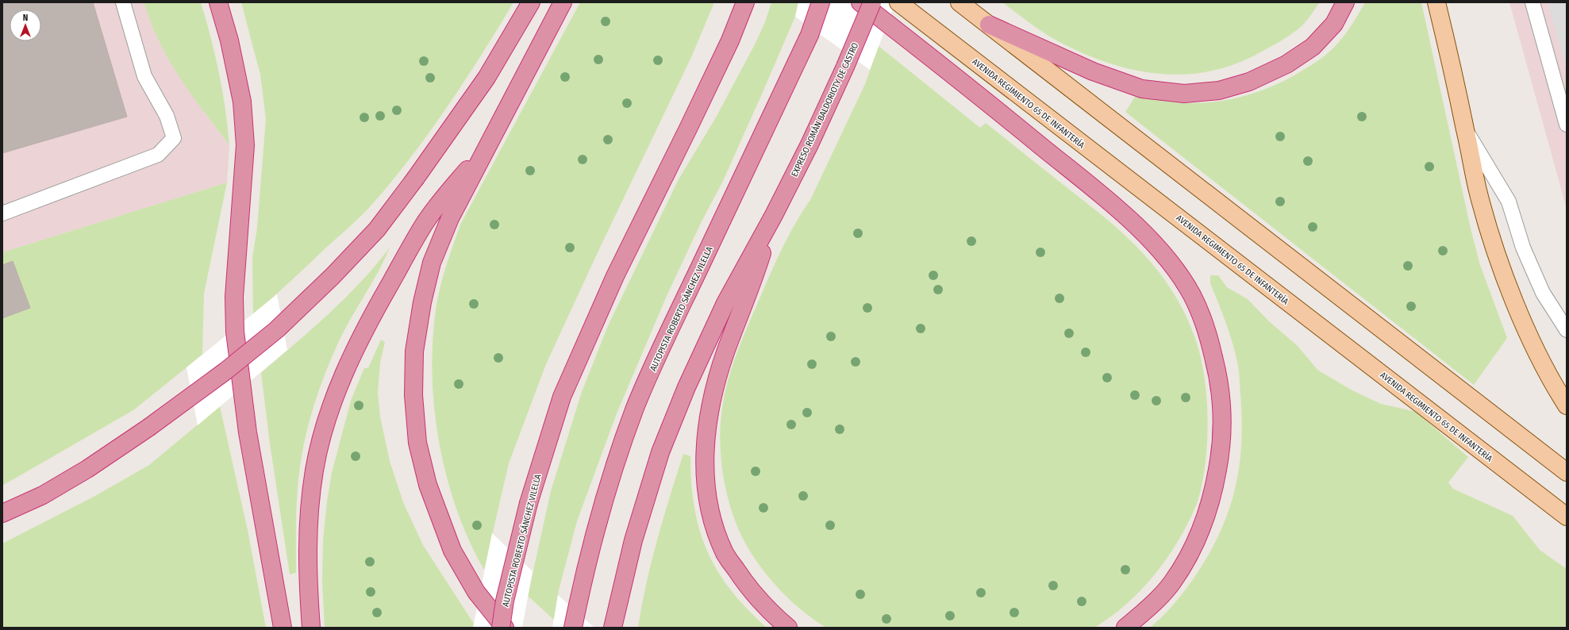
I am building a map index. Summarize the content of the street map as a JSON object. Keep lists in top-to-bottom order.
{
  "streets": {
    "highway": ["EXPRESO ROMÁN BALDORIOTY DE CASTRO", "AUTOPISTA ROBERTO SÁNCHEZ VILELLA"],
    "main road": ["AVENIDA REGIMIENTO 65 DE INFANTERÍA"]
  },
  "north": "top"
}
